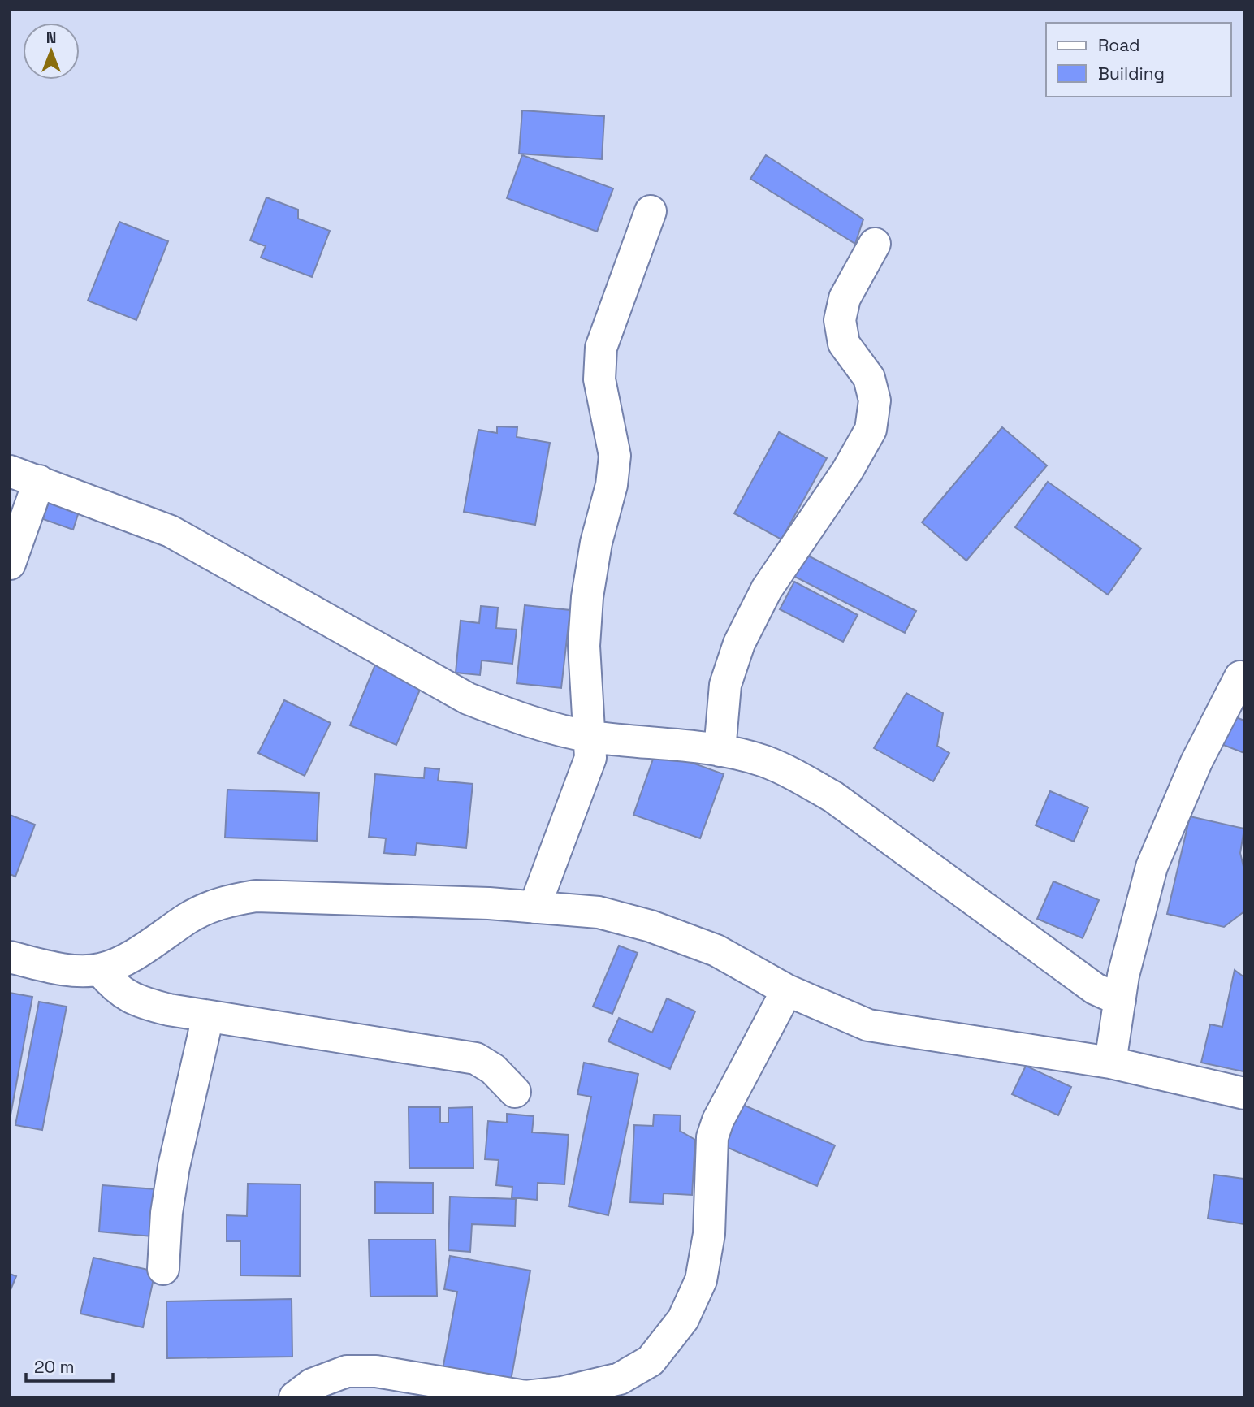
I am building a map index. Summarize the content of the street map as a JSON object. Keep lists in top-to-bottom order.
{
  "legend": ["Road", "Building"],
  "scale_bar": "20 m",
  "north": "top"
}
